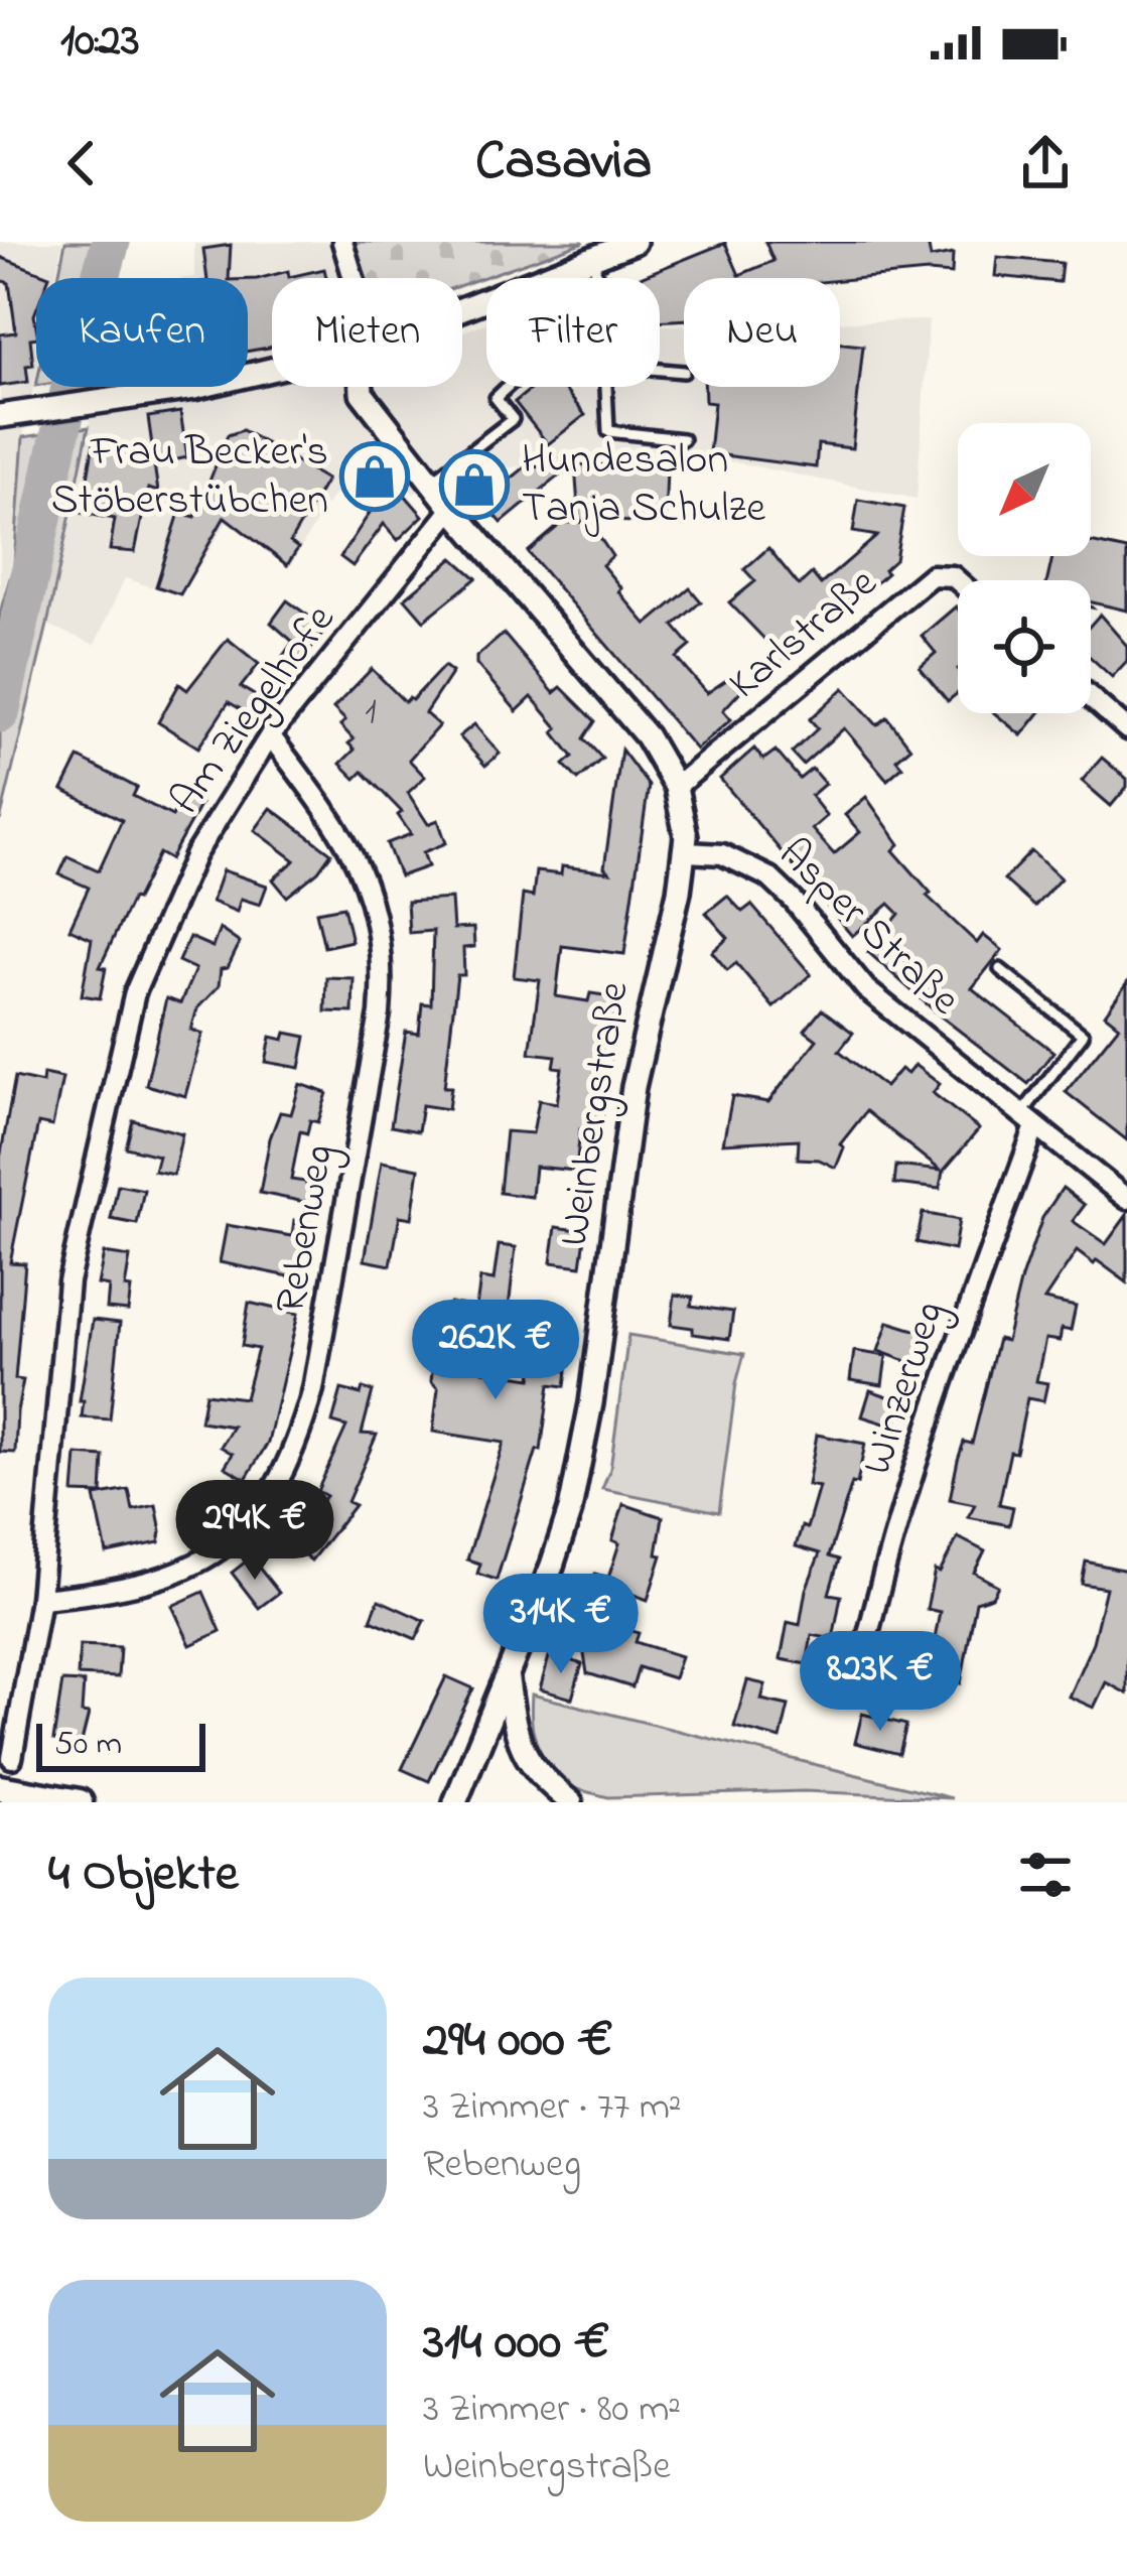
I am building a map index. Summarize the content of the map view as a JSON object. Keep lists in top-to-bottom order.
{
  "streets": {
    "street": [
      "Karlstraße",
      "Am Ziegelhofe",
      "Asper Straße",
      "Weinbergstraße",
      "Rebenweg",
      "Winzerweg"
    ]
  },
  "crossings": [
    ["Am Ziegelhofe", "Rebenweg"],
    ["Asper Straße", "Weinbergstraße"],
    ["Asper Straße", "Winzerweg"]
  ],
  "places": {
    "shop": ["Frau Becker's Stöberstübchen", "Hundesalon Tanja Schulze"]
  },
  "house_numbers": ["1"],
  "scale_bar": "50 m",
  "north": "bottom left",
  "page": {
    "status": "10:23",
    "header": "Casavia",
    "chip": [
      "Kaufen",
      "Mieten",
      "Filter",
      "Neu"
    ],
    "price": [
      "262K €",
      "294K €",
      "314K €",
      "823K €"
    ],
    "scale": "50 m",
    "heading": "4 Objekte",
    "list": [
      {
        "name": "294 000 €",
        "note": "3 Zimmer · 77 m² · Rebenweg"
      },
      {
        "name": "314 000 €",
        "note": "3 Zimmer · 80 m² · Weinbergstraße"
      }
    ]
  }
}
